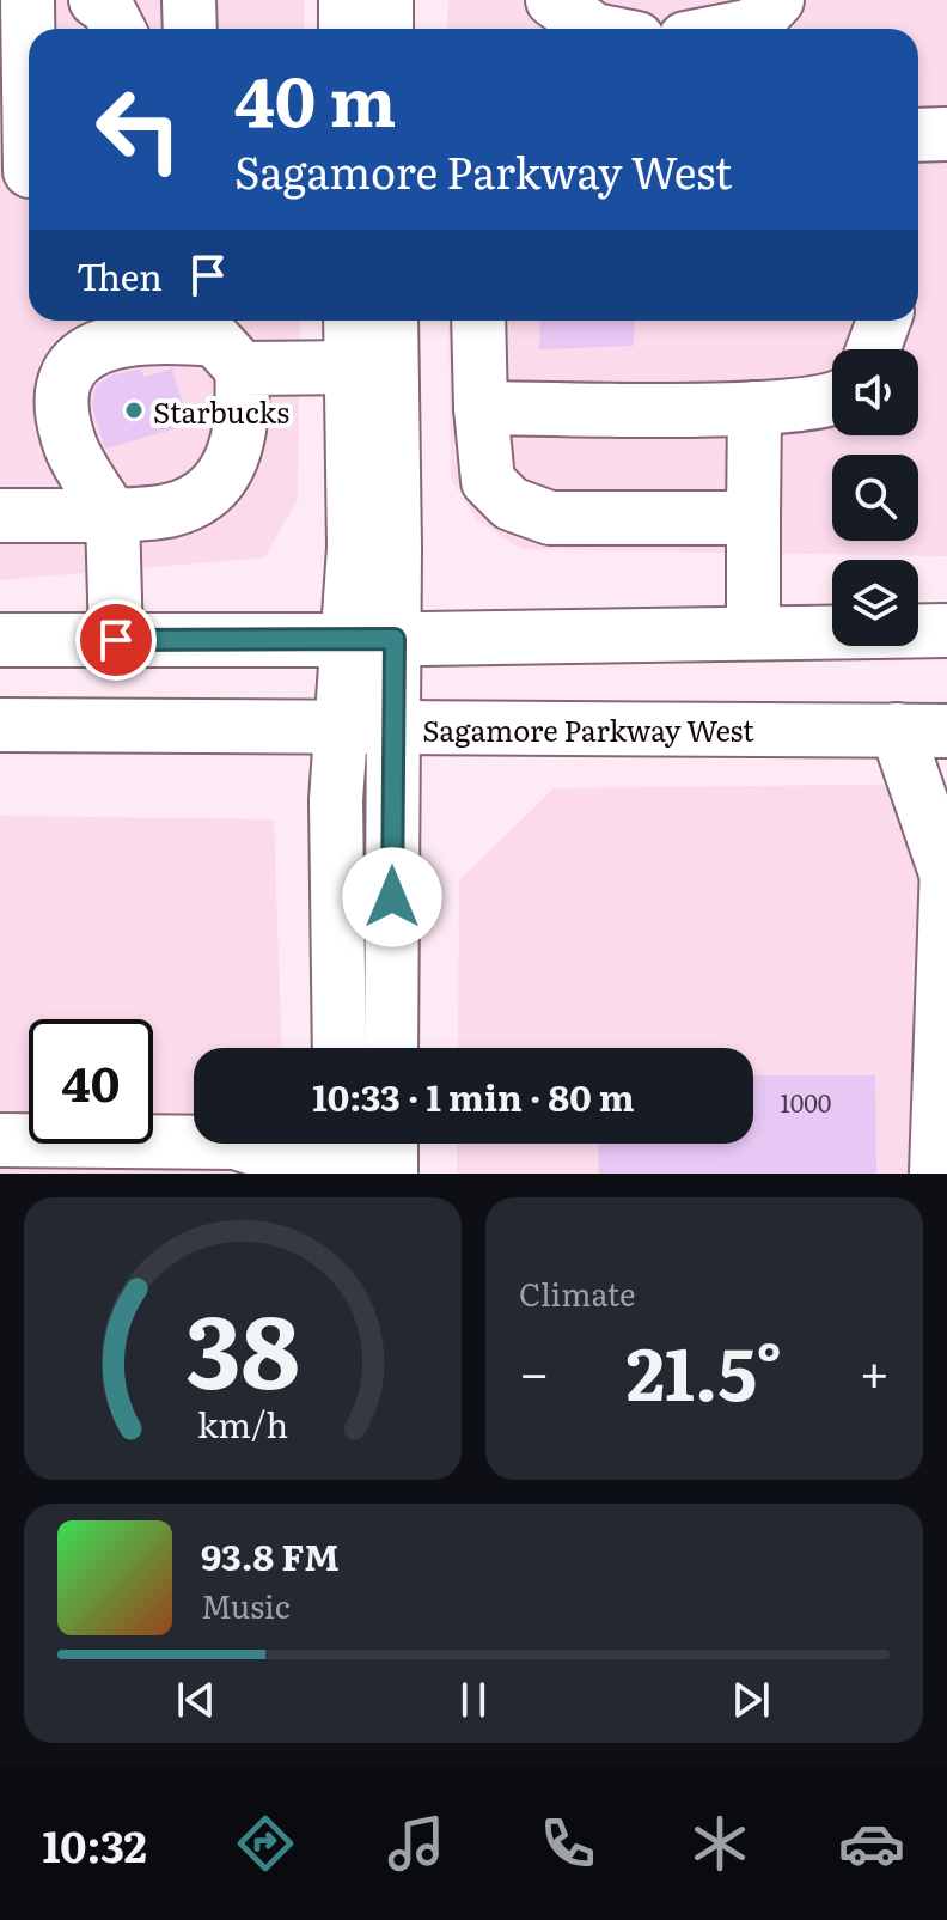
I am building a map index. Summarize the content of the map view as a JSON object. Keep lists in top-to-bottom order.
{
  "streets": {
    "main road": ["Sagamore Parkway West"]
  },
  "places": ["Starbucks"],
  "house_numbers": ["1000"],
  "page": {
    "turn": ["40 m", "Sagamore Parkway West"],
    "then": "Then",
    "limit": "40",
    "trip": "10:33 · 1 min · 80 m",
    "tile": "Climate",
    "heat": ["−", "21.5°", "+"],
    "song": ["93.8 FM", "Music"],
    "tabs": "10:32",
    "gauge": ["38", "km/h"]
  }
}
